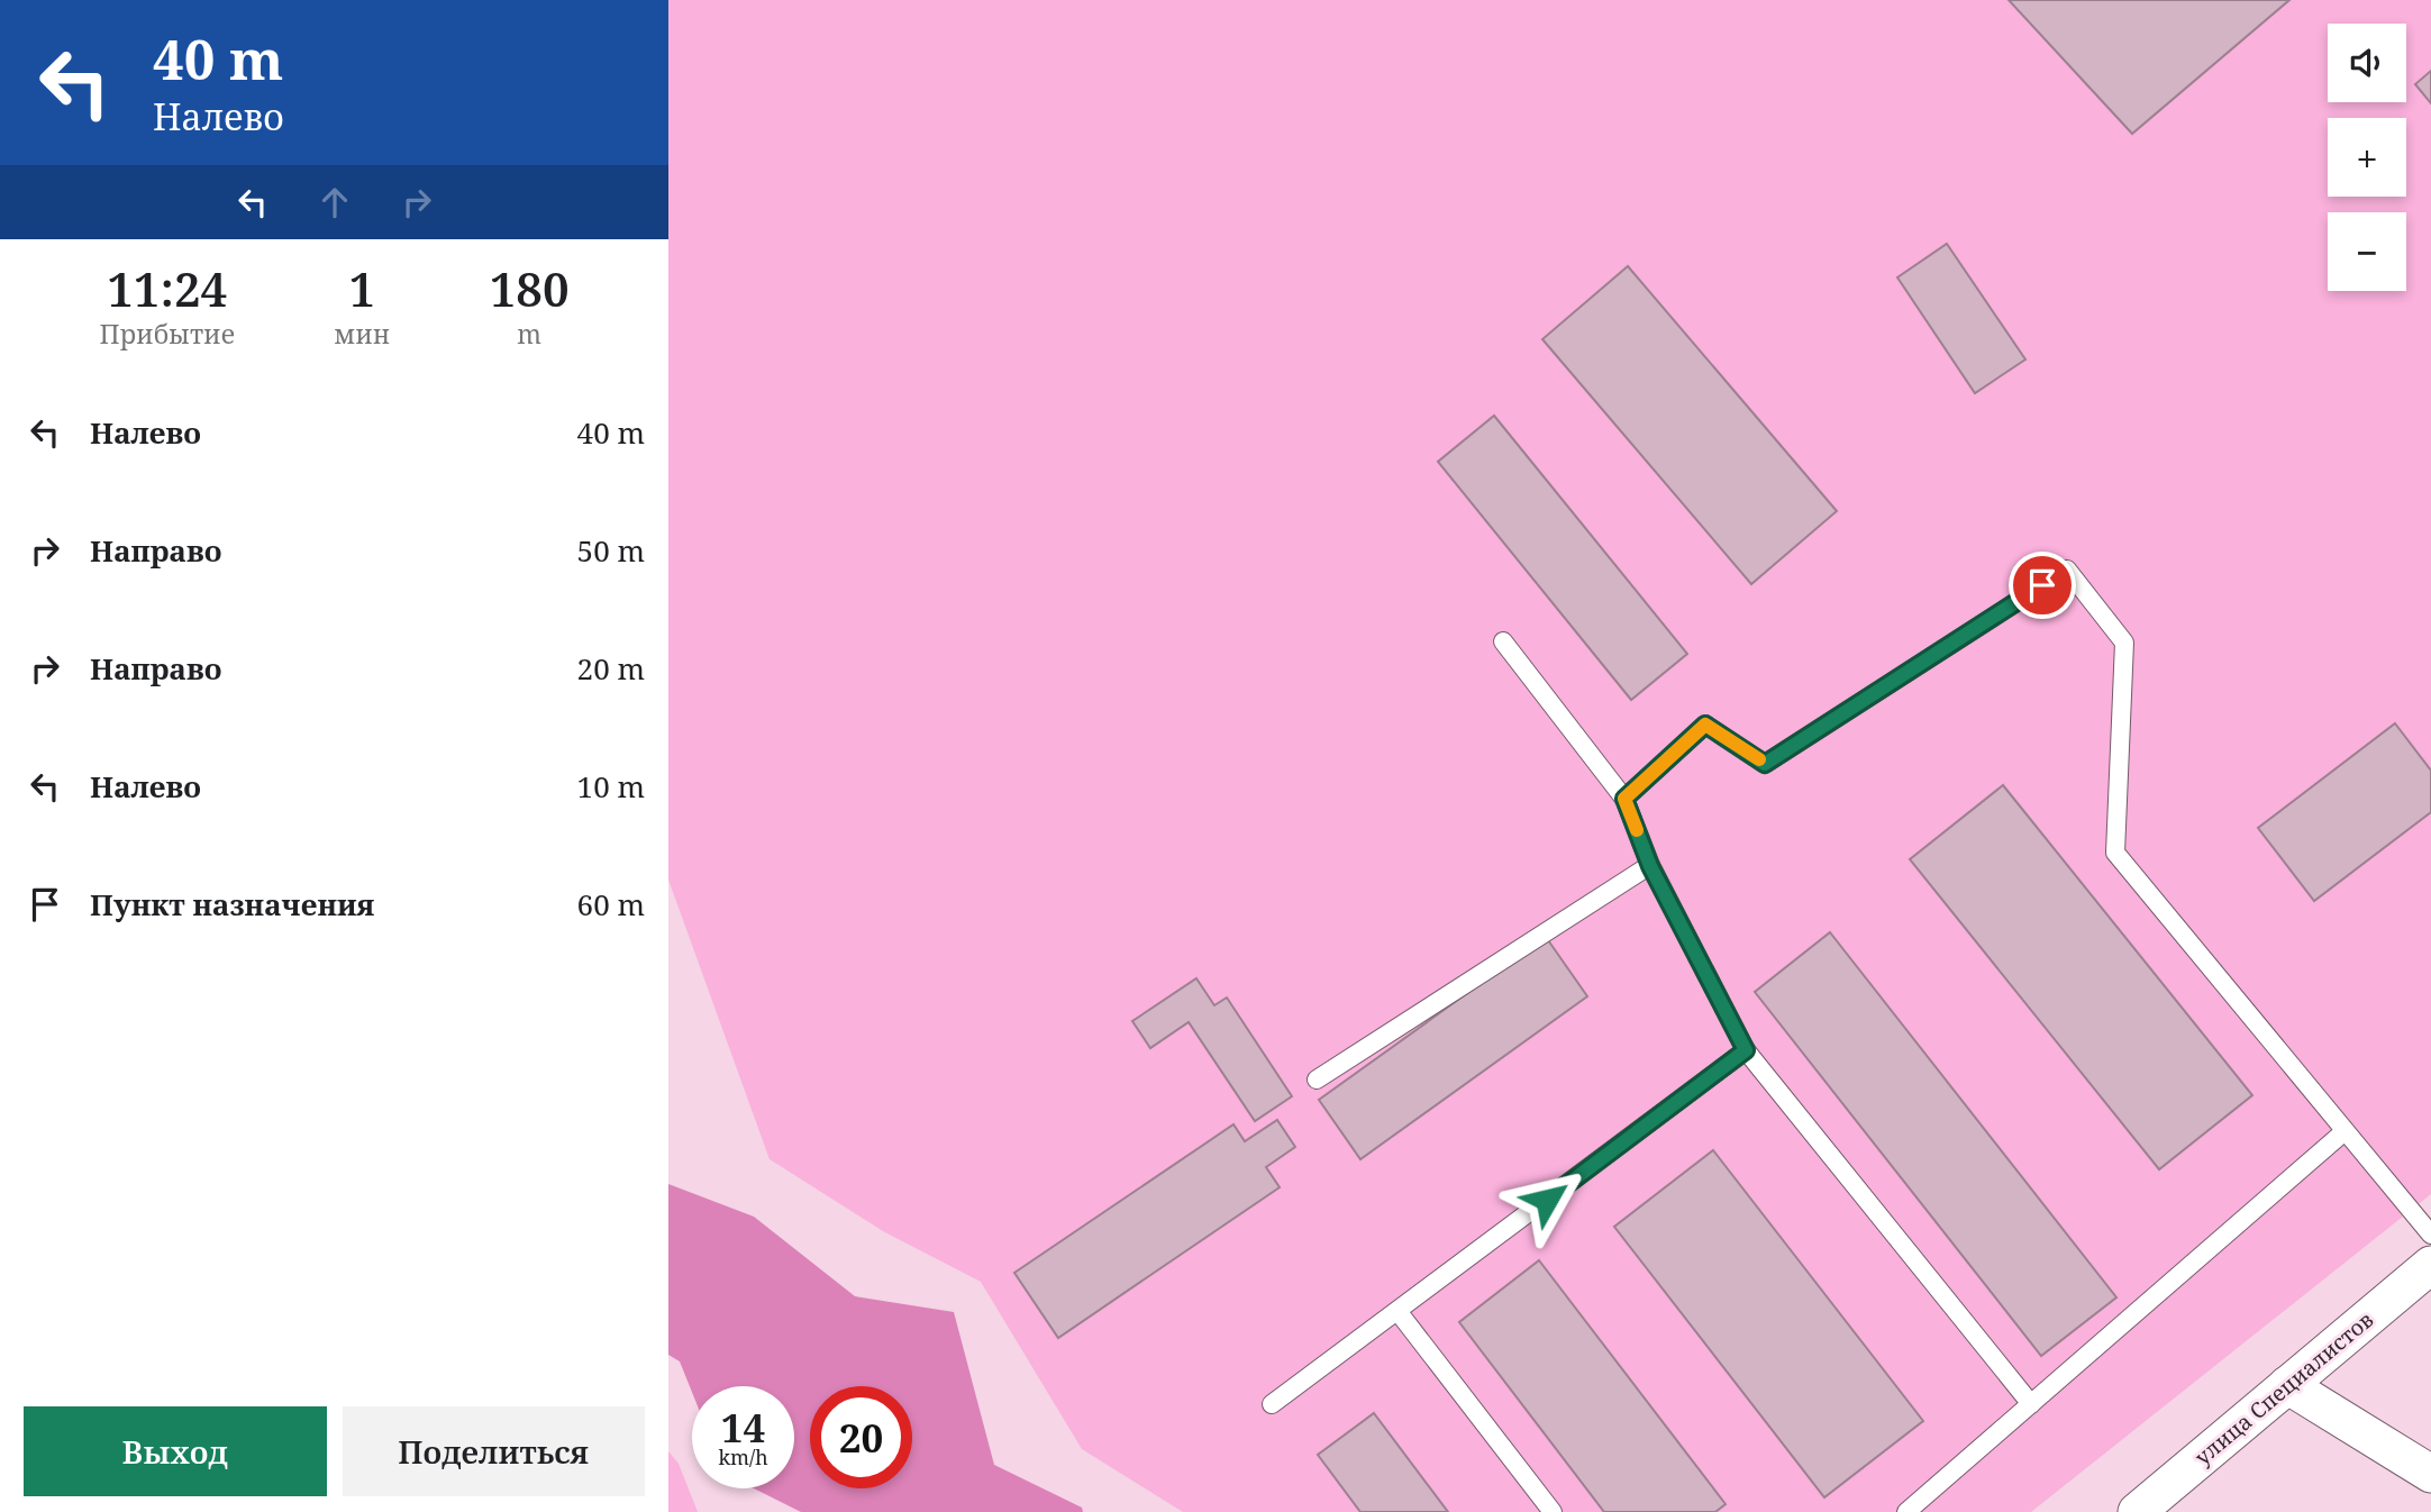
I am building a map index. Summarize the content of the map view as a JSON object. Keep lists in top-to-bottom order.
{
  "streets": {
    "street": ["улица Специалистов"]
  },
  "page": {
    "turn": ["40 m", "Налево"],
    "map_buttons": ["+", "−"],
    "eta": [
      "11:24",
      "Прибытие",
      "1",
      "мин",
      "180",
      "m"
    ],
    "list": [
      {
        "name": "Налево",
        "value": "40 m"
      },
      {
        "name": "Направо",
        "value": "50 m"
      },
      {
        "name": "Направо",
        "value": "20 m"
      },
      {
        "name": "Налево",
        "value": "10 m"
      },
      {
        "name": "Пункт назначения",
        "value": "60 m"
      }
    ],
    "speed": "14 km/h",
    "limit": "20",
    "buttons": ["Выход", "Поделиться"]
  }
}
